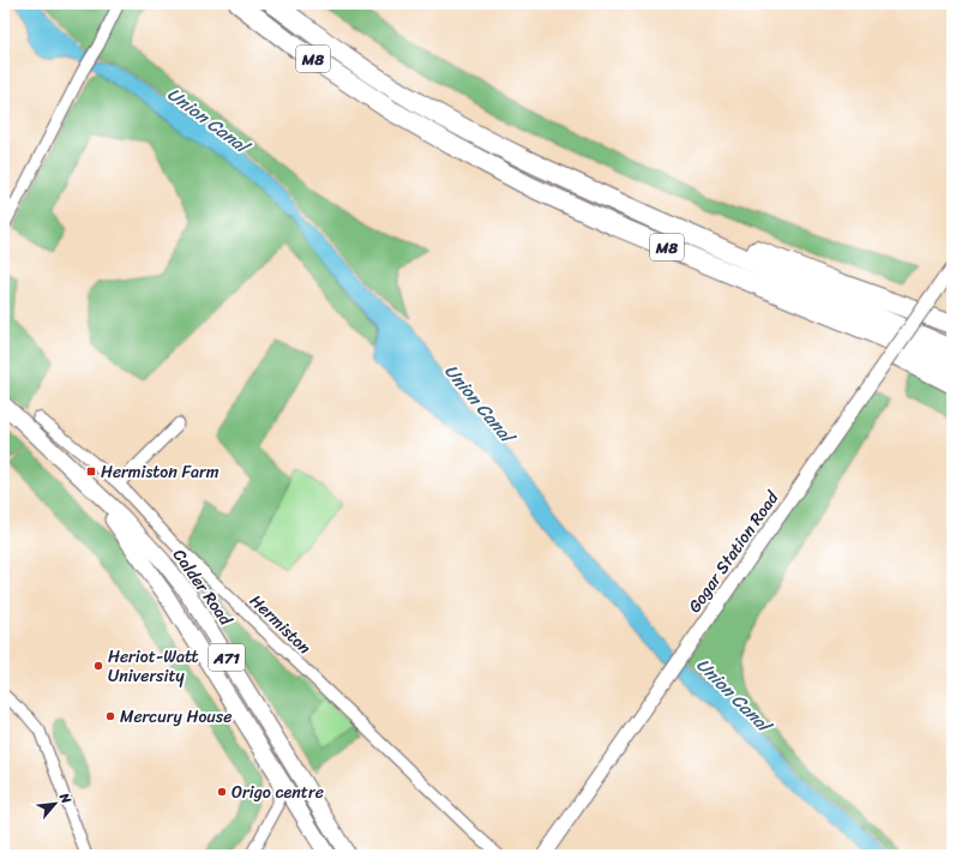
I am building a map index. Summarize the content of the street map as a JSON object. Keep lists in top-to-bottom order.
{
  "streets": {
    "highway": ["M8"],
    "main road": ["Calder Road", "A71"],
    "street": ["Gogar Station Road", "Hermiston"]
  },
  "water": ["Union Canal"],
  "places": {
    "transit": ["Hermiston Farm"],
    "other": ["Heriot-Watt University", "Mercury House", "Origo centre"]
  },
  "north": "top right"
}
